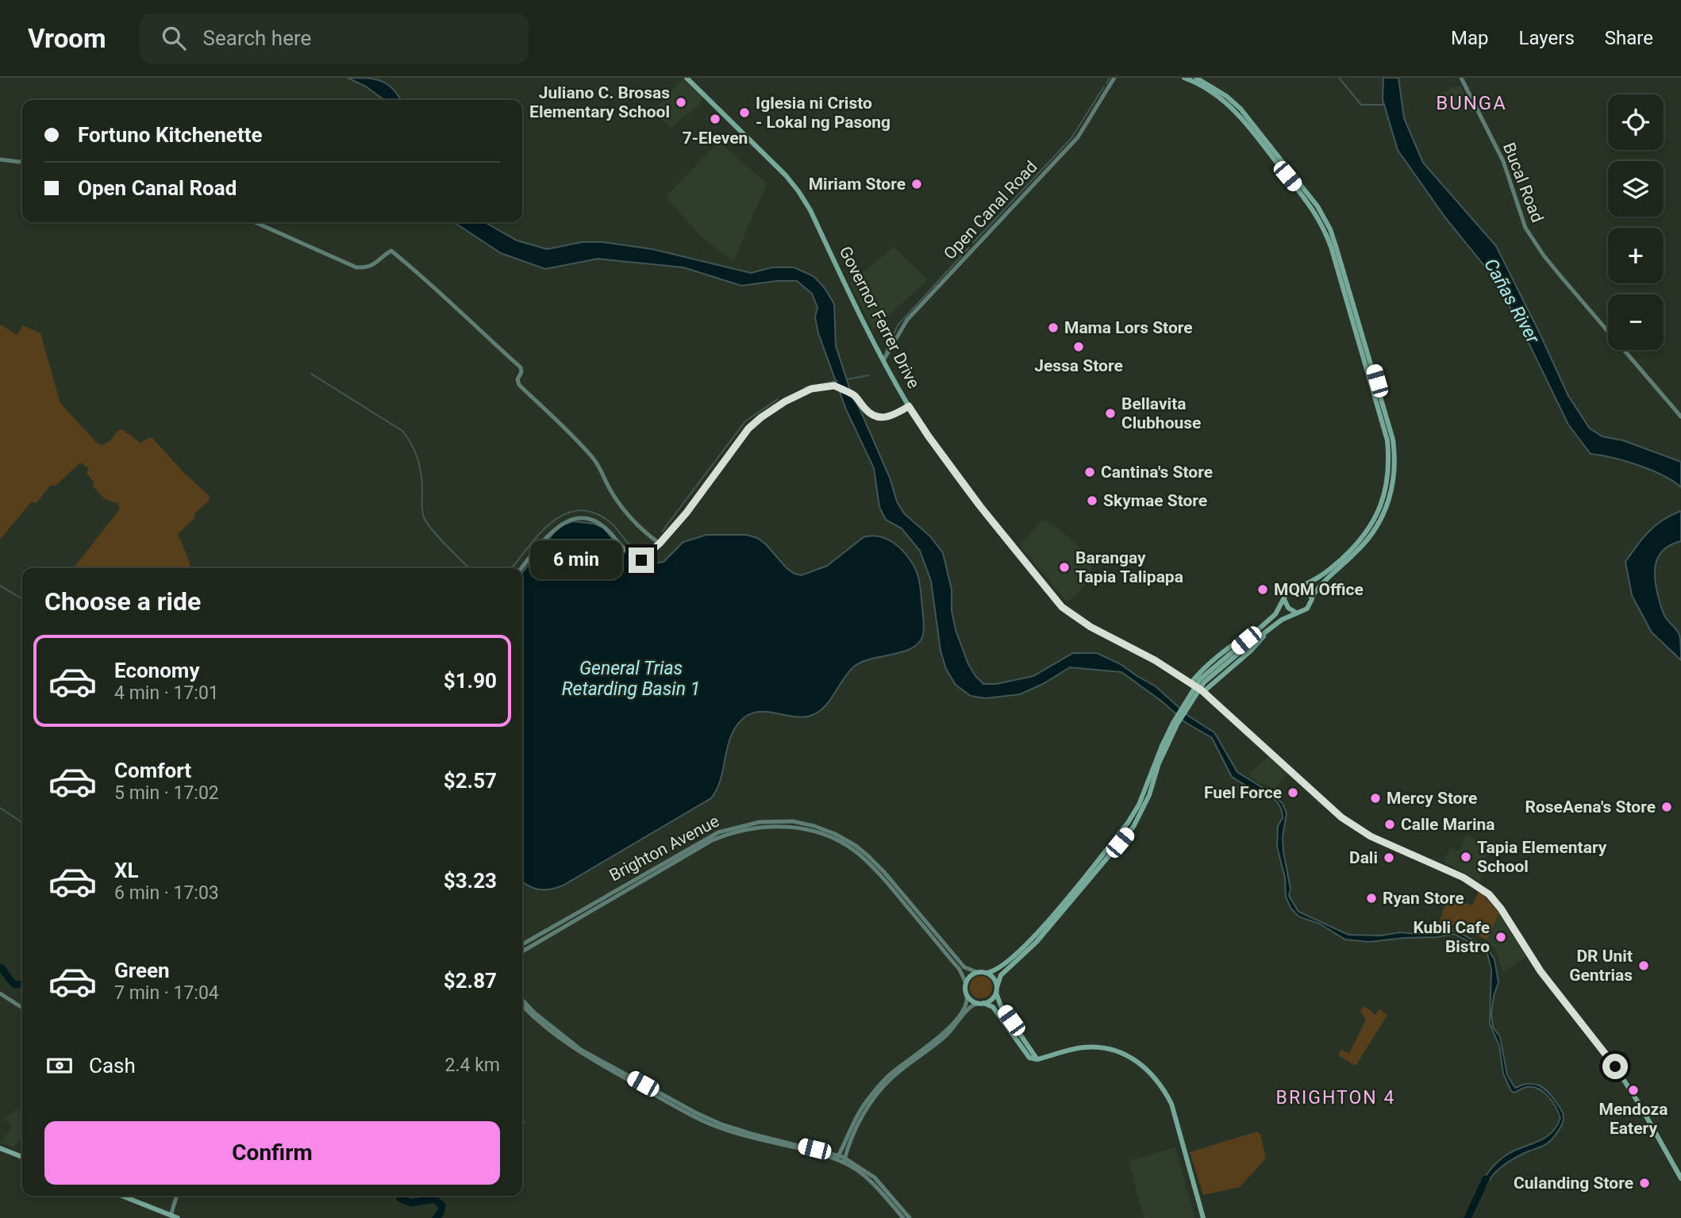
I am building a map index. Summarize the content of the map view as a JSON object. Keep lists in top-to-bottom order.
{
  "streets": {
    "main road": ["Governor Ferrer Drive"],
    "street": ["Bucal Road", "Open Canal Road", "Brighton Avenue"]
  },
  "crossings": [
    ["Open Canal Road", "Governor Ferrer Drive"]
  ],
  "districts": ["BUNGA", "BRIGHTON 4"],
  "water": ["Cañas River", "General Trias Retarding Basin 1"],
  "places": [
    "Juliano C. Brosas Elementary School",
    "Iglesia ni Cristo - Lokal ng Pasong",
    "7-Eleven",
    "Miriam Store",
    "Mama Lors Store",
    "Jessa Store",
    "Bellavita Clubhouse",
    "Cantina's Store",
    "Skymae Store",
    "Barangay Tapia Talipapa",
    "MQM Office",
    "Fuel Force",
    "Mercy Store",
    "RoseAena's Store",
    "Calle Marina",
    "Tapia Elementary School",
    "Dali",
    "Ryan Store",
    "Kubli Cafe Bistro",
    "DR Unit Gentrias",
    "Mendoza Eatery",
    "Culanding Store"
  ],
  "page": {
    "header": "Vroom",
    "search": "Search here",
    "nav": ["Map", "Layers", "Share"],
    "map_buttons": ["+", "−"],
    "banner": ["Fortuno Kitchenette", "Open Canal Road"],
    "bubble": "6 min",
    "heading": "Choose a ride",
    "list": [
      {
        "name": "Economy",
        "note": "4 min · 17:01",
        "value": "$1.90"
      },
      {
        "name": "Comfort",
        "note": "5 min · 17:02",
        "value": "$2.57"
      },
      {
        "name": "XL",
        "note": "6 min · 17:03",
        "value": "$3.23"
      },
      {
        "name": "Green",
        "note": "7 min · 17:04",
        "value": "$2.87"
      }
    ],
    "pay": ["Cash", "2.4 km"],
    "buttons": "Confirm"
  }
}
